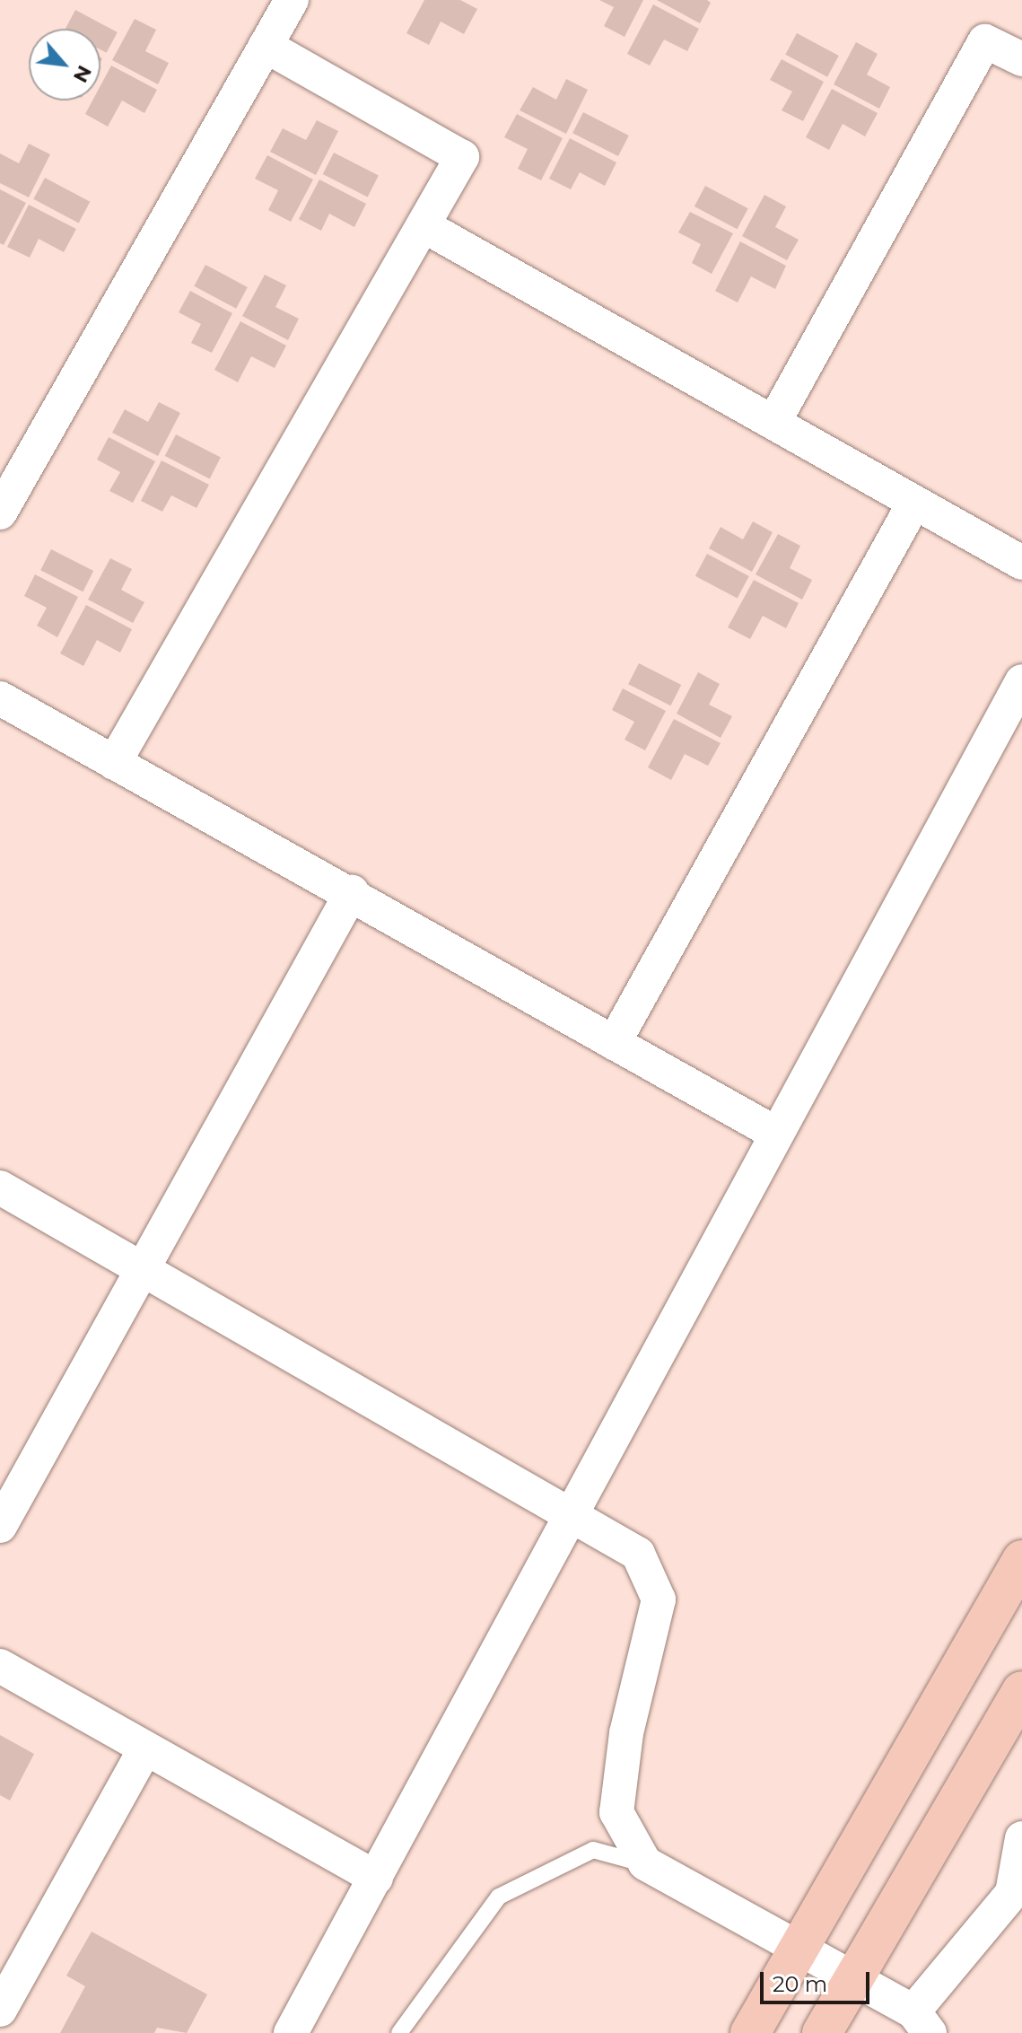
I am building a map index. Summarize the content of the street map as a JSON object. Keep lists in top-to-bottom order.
{
  "scale_bar": "20 m",
  "north": "bottom right"
}
